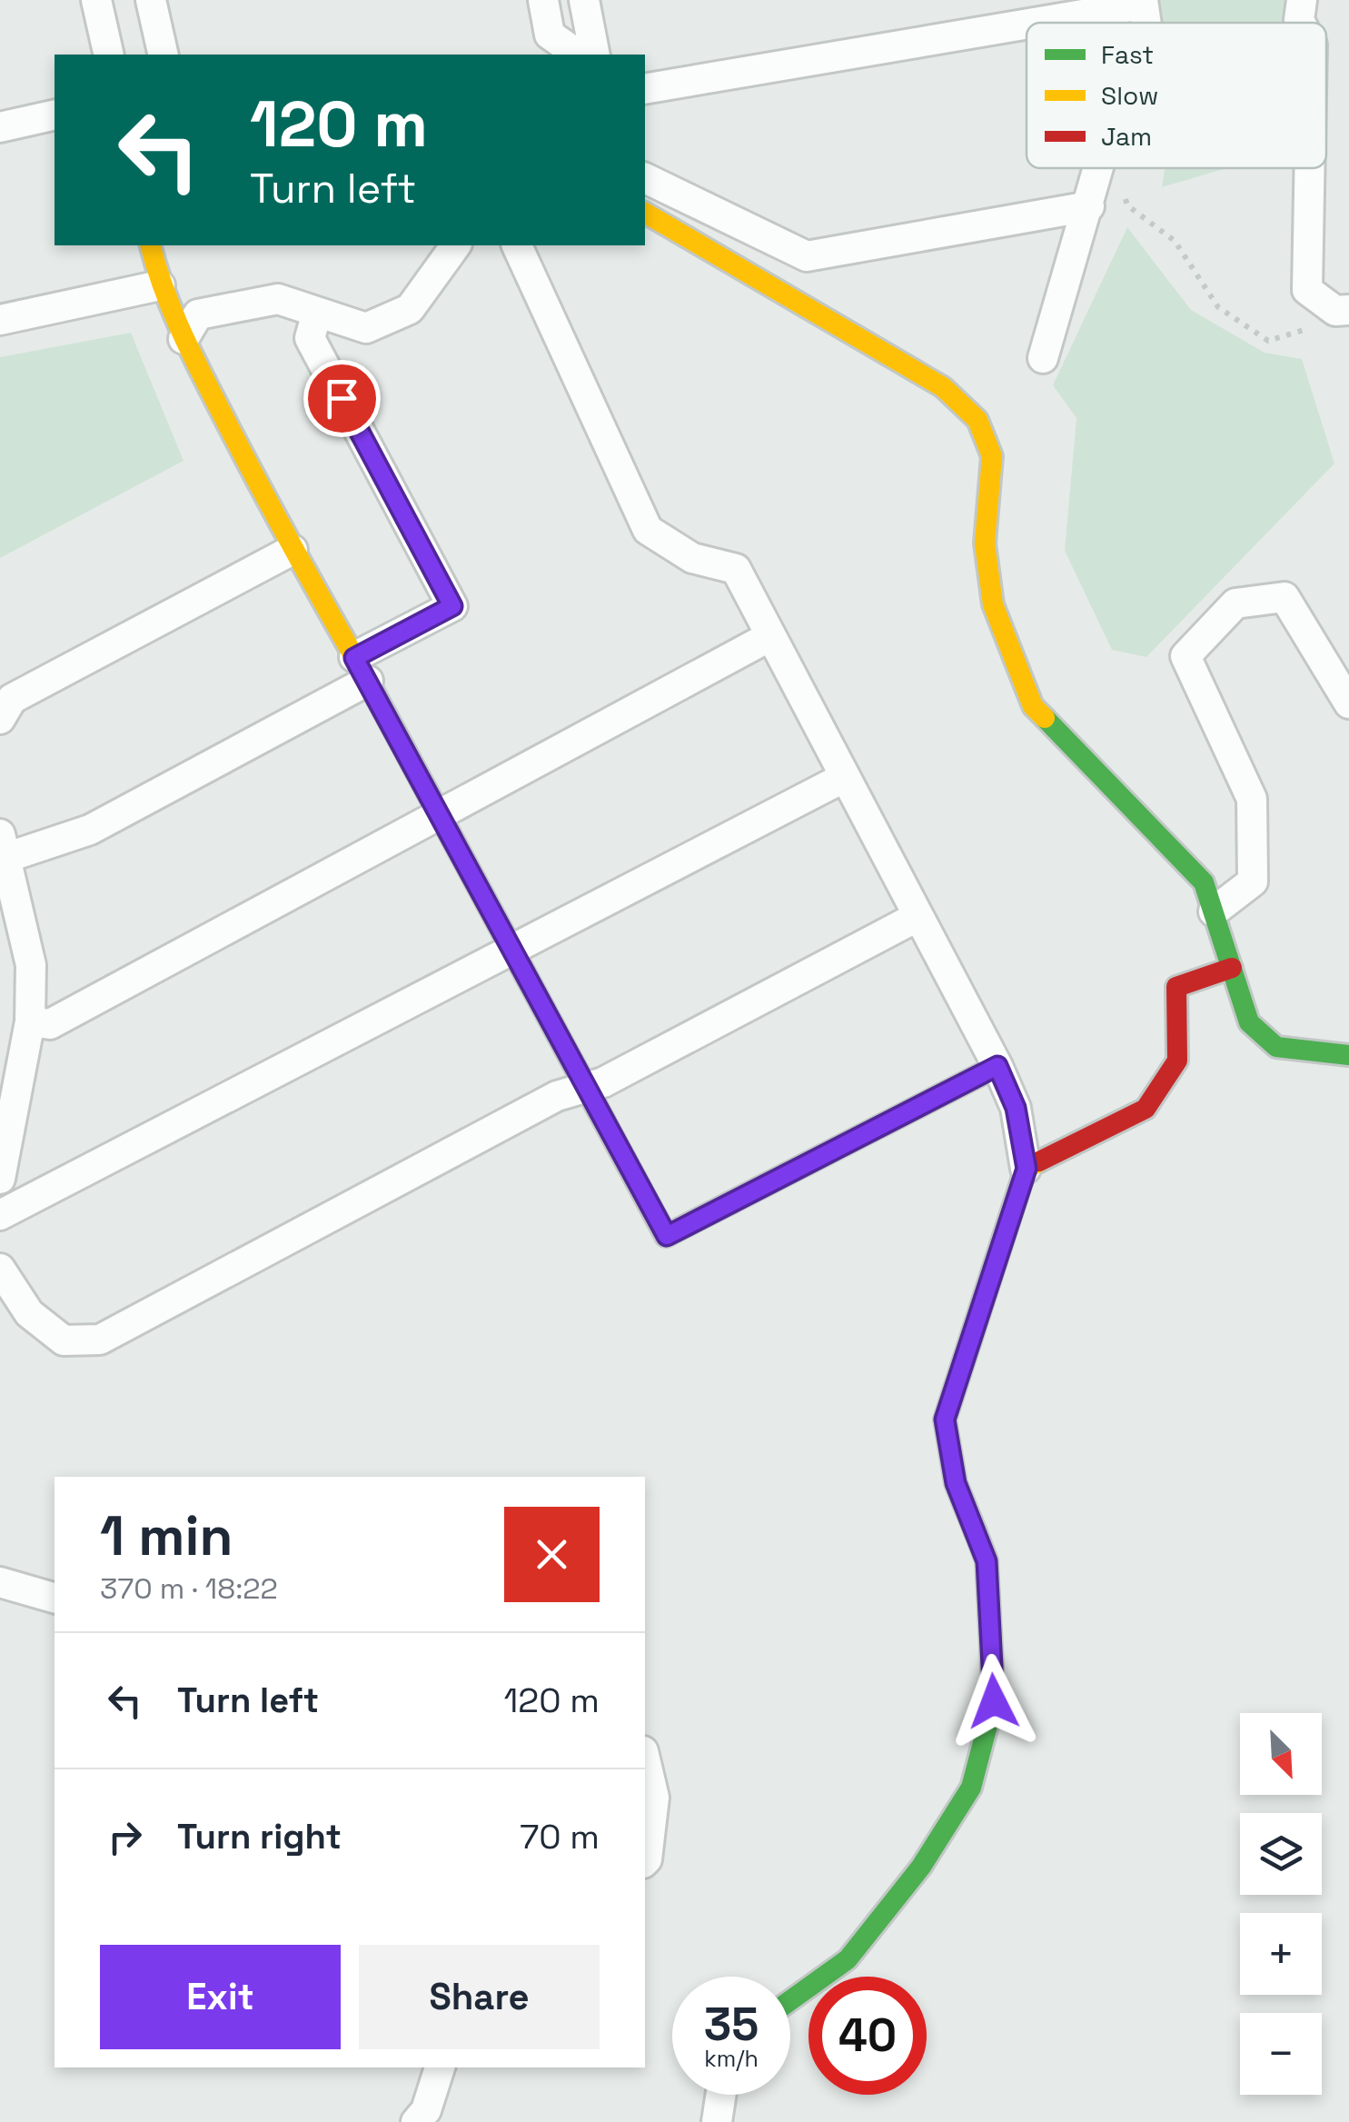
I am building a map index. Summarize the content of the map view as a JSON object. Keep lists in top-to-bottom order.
{
  "legend": ["Fast", "Slow", "Jam"],
  "north": "bottom right",
  "page": {
    "turn": ["120 m", "Turn left"],
    "heading": ["1 min", "370 m · 18:22"],
    "list": [
      {
        "name": "Turn left",
        "value": "120 m"
      },
      {
        "name": "Turn right",
        "value": "70 m"
      }
    ],
    "map_buttons": ["+", "−"],
    "buttons": ["Exit", "Share"],
    "speed": "35 km/h",
    "limit": "40"
  }
}
